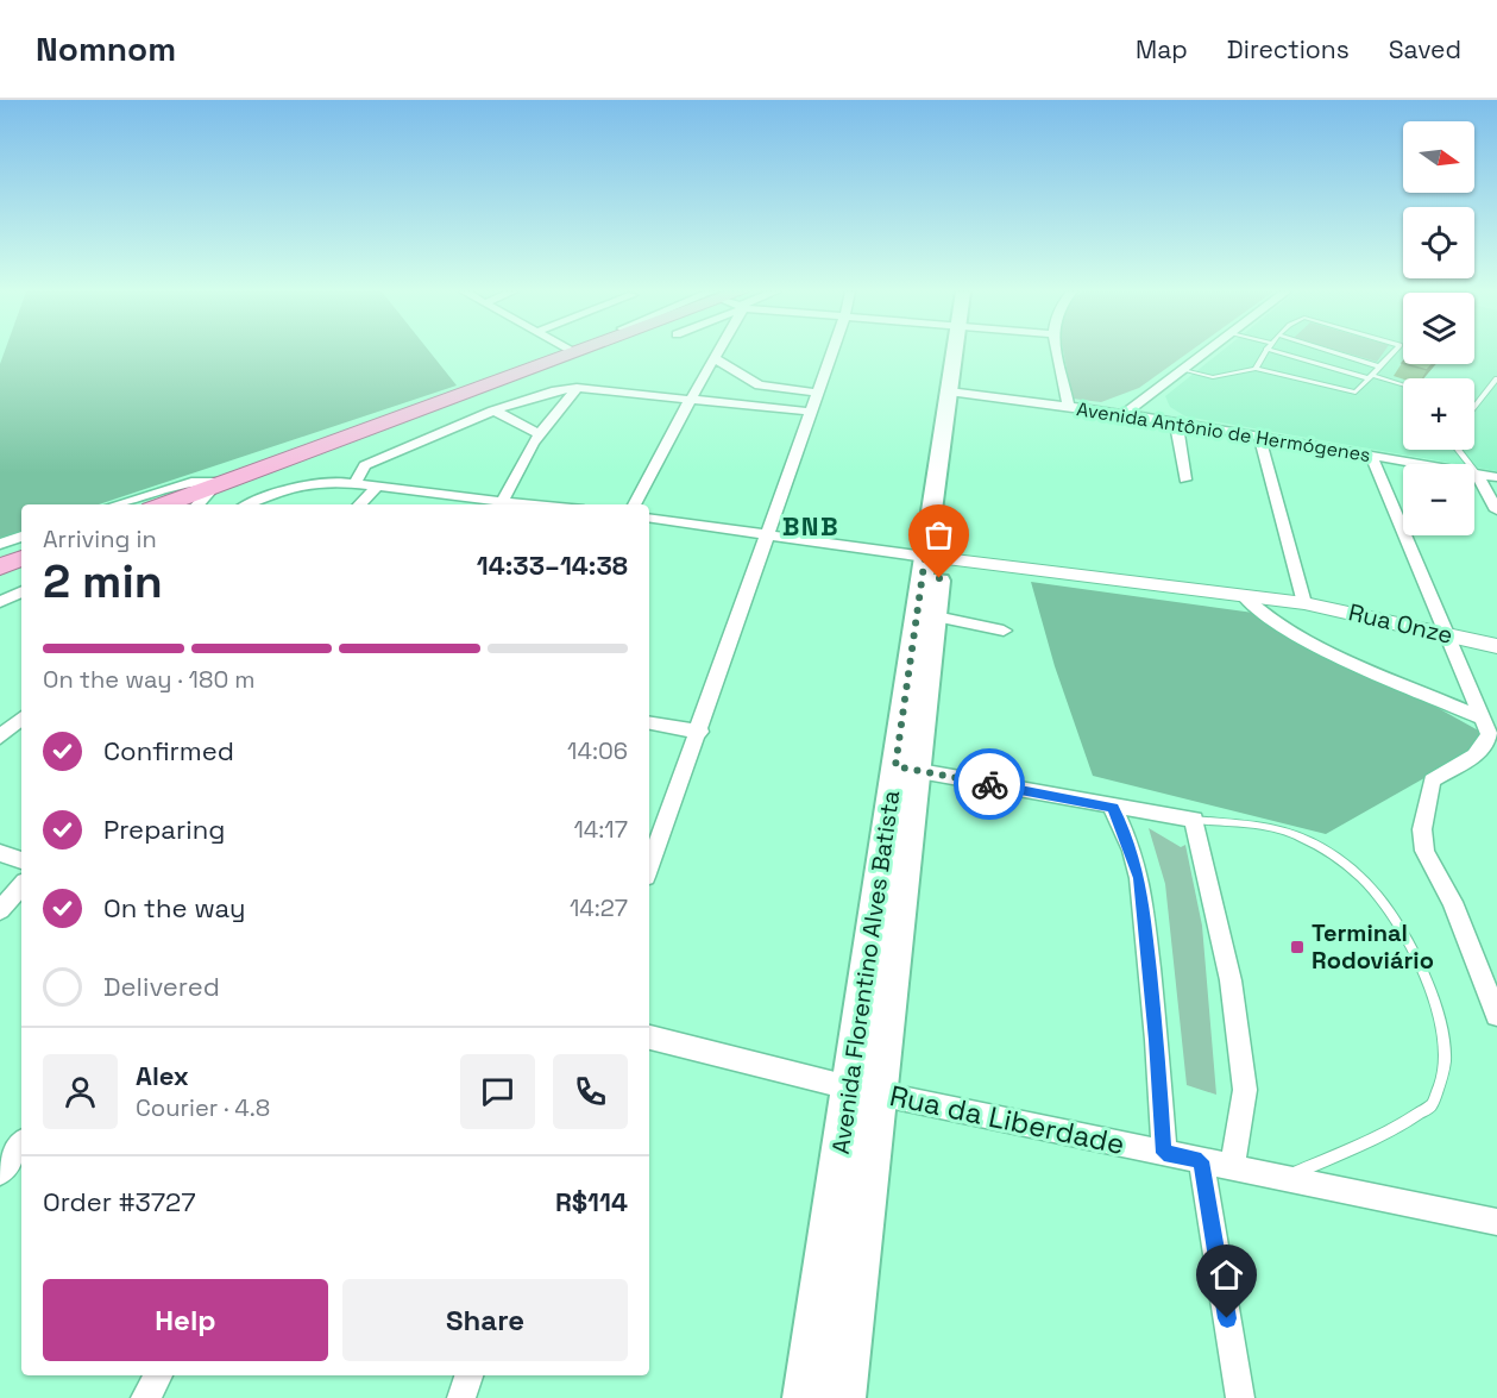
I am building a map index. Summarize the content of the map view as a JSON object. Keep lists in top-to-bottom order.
{
  "streets": {
    "main road": ["Avenida Florentino Alves Batista"],
    "street": ["Avenida Antônio de Hermógenes", "Rua Onze", "Rua da Liberdade"]
  },
  "crossings": [
    ["Avenida Antônio de Hermógenes", "Avenida Florentino Alves Batista"],
    ["Rua Onze", "Avenida Florentino Alves Batista"],
    ["Avenida Florentino Alves Batista", "Rua da Liberdade"]
  ],
  "districts": ["BNB"],
  "places": {
    "transit": ["Terminal Rodoviário"]
  },
  "north": "right",
  "page": {
    "header": "Nomnom",
    "nav": ["Map", "Directions", "Saved"],
    "map_buttons": ["+", "−"],
    "heading": ["2 min", "Arriving in", "14:33–14:38"],
    "panel": [
      "Alex",
      "Courier · 4.8",
      "Order #3727",
      "R$114"
    ],
    "bar": "On the way · 180 m",
    "list": [
      ["Confirmed", "14:06"],
      ["Preparing", "14:17"],
      ["On the way", "14:27"],
      "Delivered"
    ],
    "buttons": ["Help", "Share"]
  }
}
